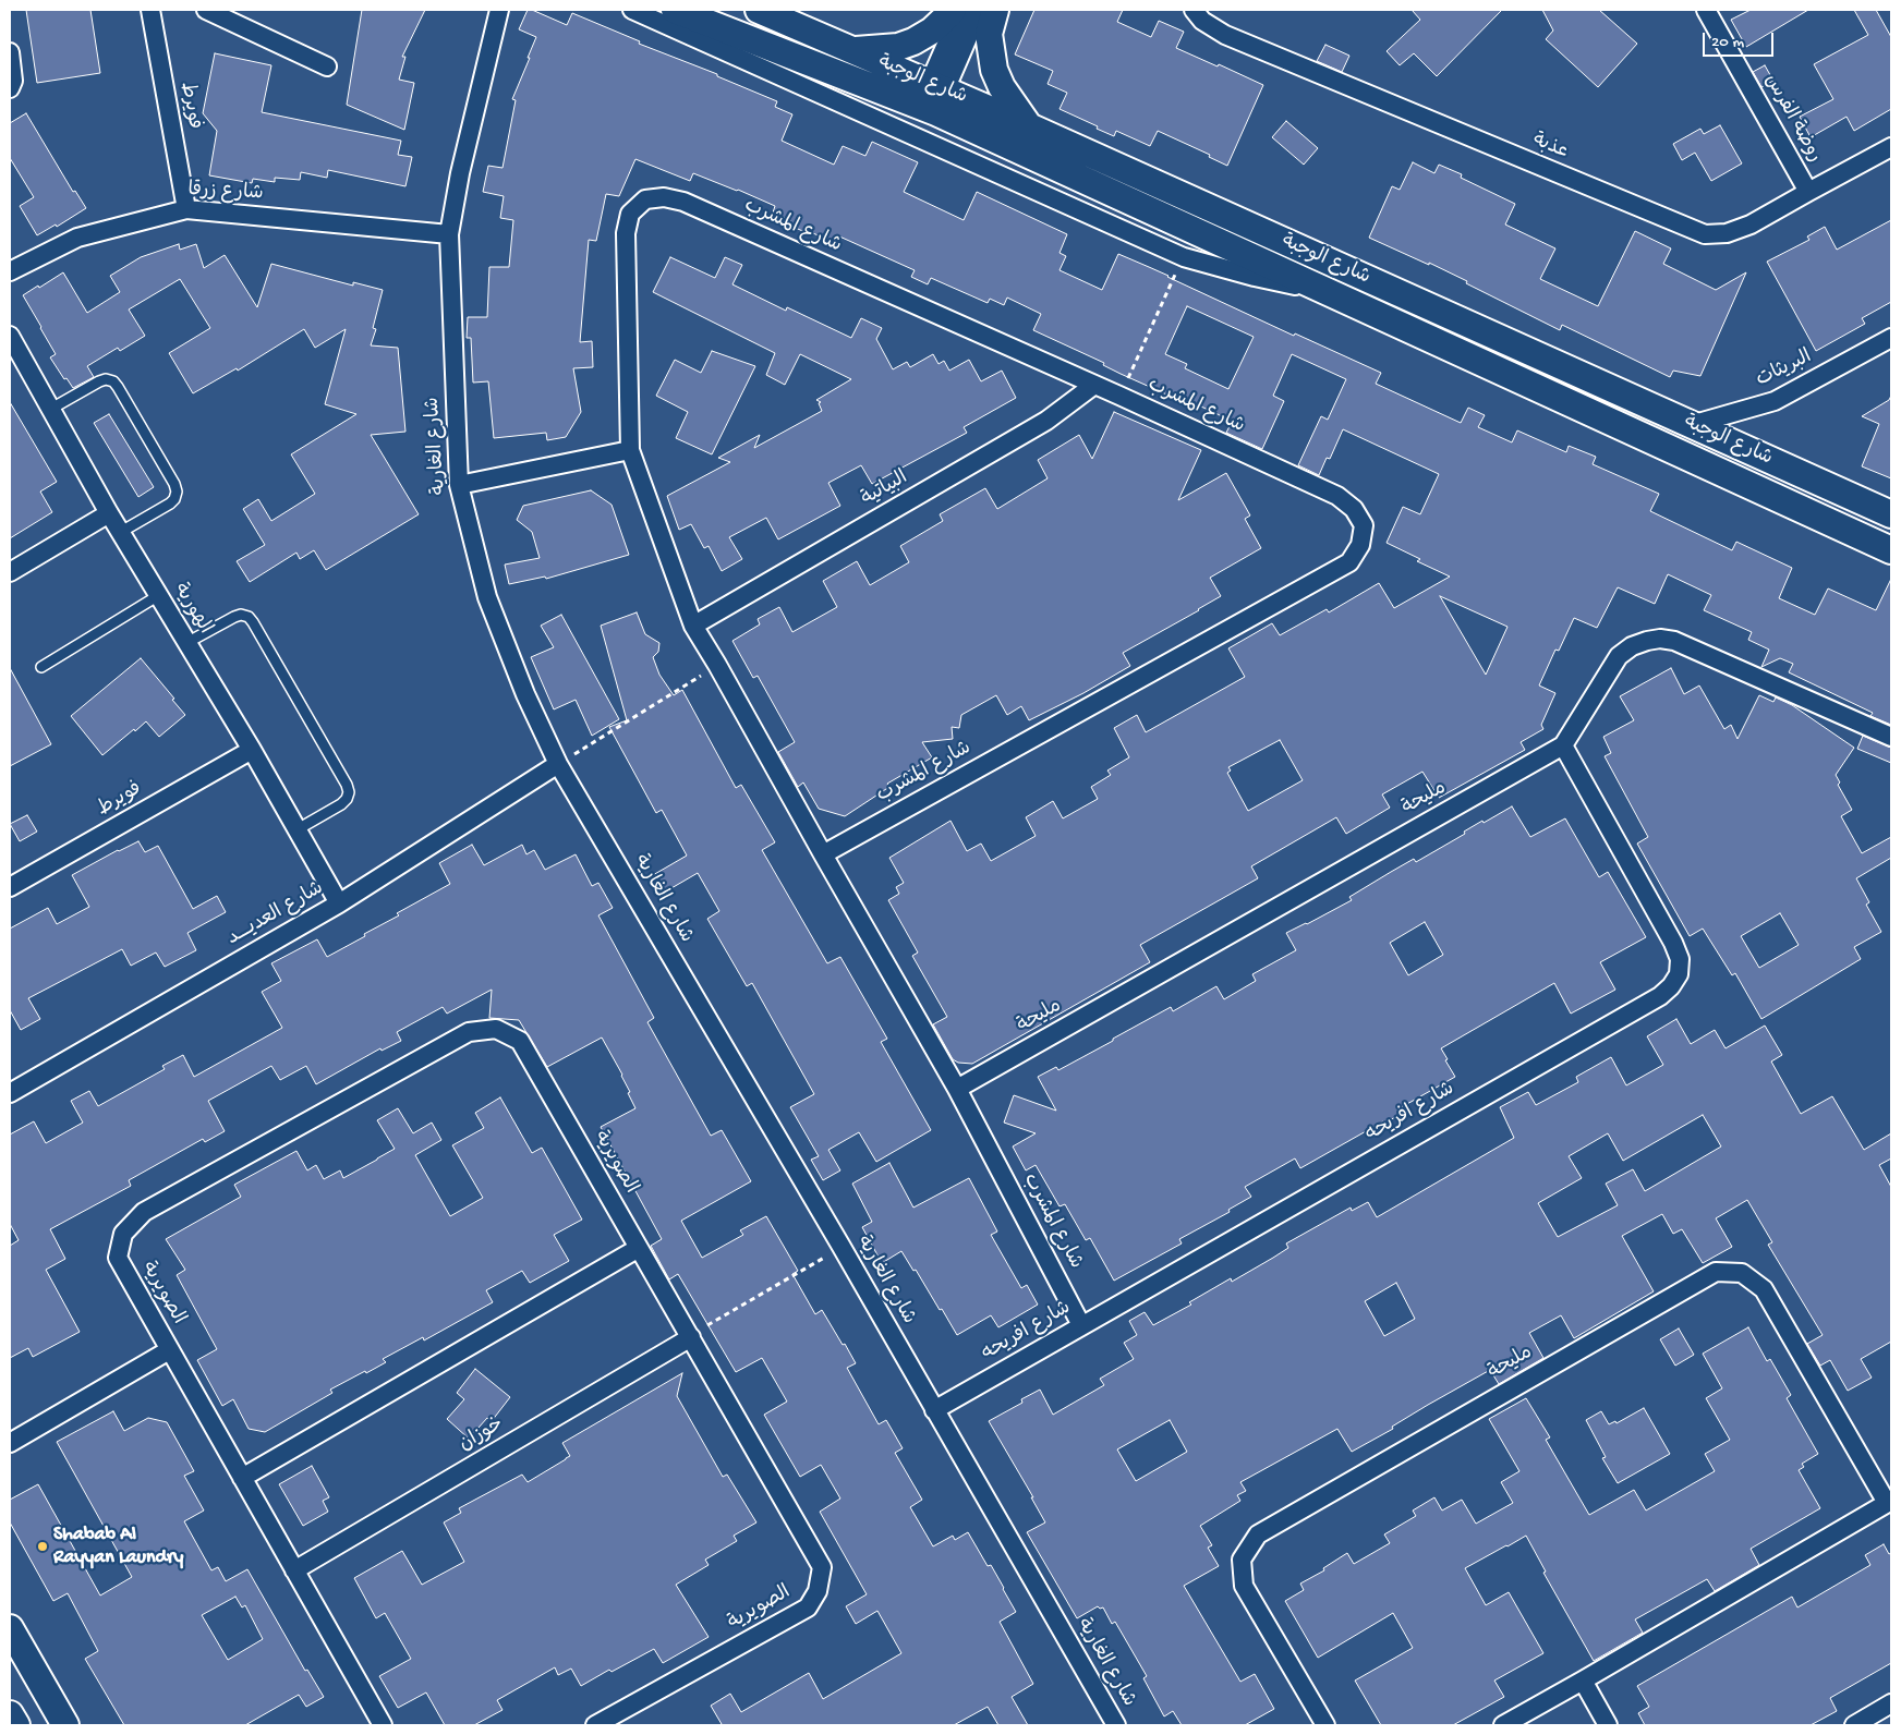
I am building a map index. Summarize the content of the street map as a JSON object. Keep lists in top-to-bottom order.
{
  "streets": {
    "street": [
      "شارع الوجبة",
      "فويرط",
      "روضة الفرس",
      "عذبة",
      "شارع زرقا",
      "شارع المشرب",
      "البريثات",
      "شارع الغارية",
      "البياتية",
      "الهورية",
      "مليحة",
      "شارع العديـــد",
      "شارع افريحه",
      "الصويرية",
      "خوزان"
    ]
  },
  "crossings": [
    ["شارع الوجبة", "البريثات"],
    ["فويرط", "شارع زرقا"],
    ["فويرط", "الهورية"],
    ["روضة الفرس", "عذبة"],
    ["شارع زرقا", "شارع الغارية"],
    ["شارع المشرب", "البياتية"],
    ["شارع المشرب", "مليحة"],
    ["شارع المشرب", "شارع افريحه"],
    ["شارع الغارية", "شارع العديـــد"],
    ["شارع الغارية", "شارع افريحه"],
    ["الهورية", "شارع العديـــد"],
    ["مليحة", "شارع افريحه"],
    ["الصويرية", "خوزان"]
  ],
  "places": ["Shabab Al Rayyan Laundry"],
  "scale_bar": "20 m"
}
